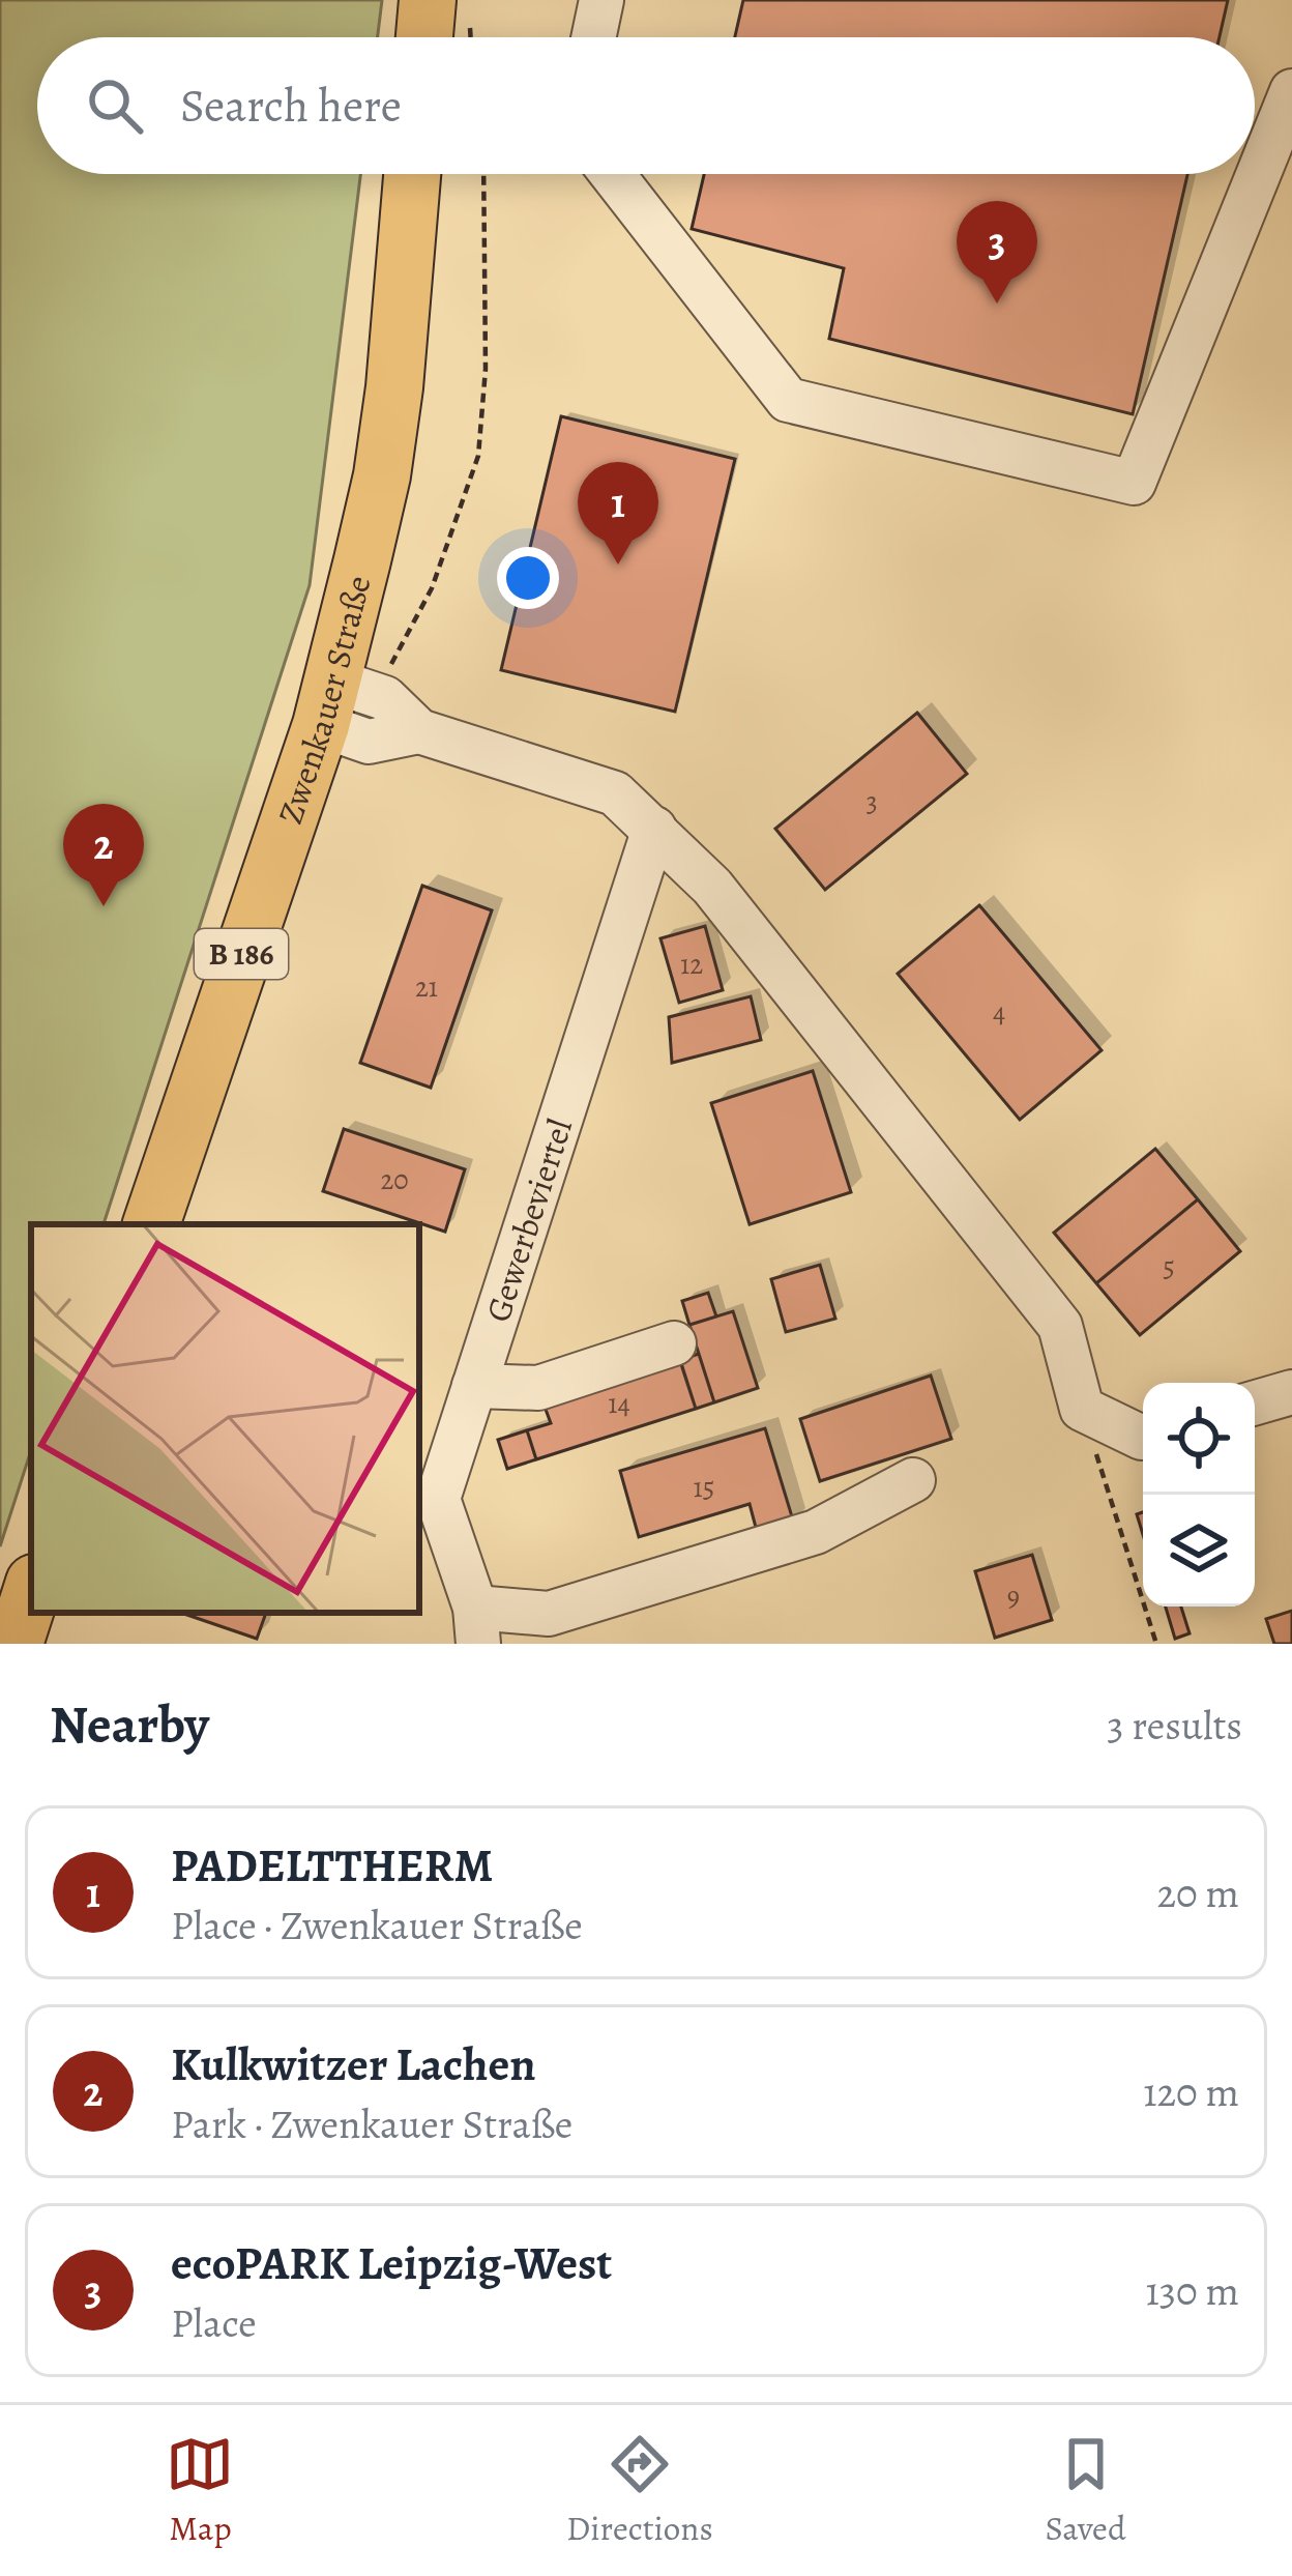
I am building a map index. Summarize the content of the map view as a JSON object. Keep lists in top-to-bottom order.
{
  "streets": {
    "main road": ["Zwenkauer Straße", "B 186"],
    "lane": ["Gewerbeviertel"]
  },
  "house_numbers": [
    "3",
    "12",
    "21",
    "4",
    "20",
    "5",
    "14",
    "15",
    "9"
  ],
  "page": {
    "search": "Search here",
    "pins": ["3", "1", "2"],
    "heading": ["Nearby", "3 results"],
    "list": [
      {
        "mark": "1",
        "name": "PADELTTHERM",
        "note": "Place · Zwenkauer Straße",
        "value": "20 m"
      },
      {
        "mark": "2",
        "name": "Kulkwitzer Lachen",
        "note": "Park · Zwenkauer Straße",
        "value": "120 m"
      },
      {
        "mark": "3",
        "name": "ecoPARK Leipzig-West",
        "note": "Place",
        "value": "130 m"
      }
    ],
    "nav": ["Map", "Directions", "Saved"]
  }
}
